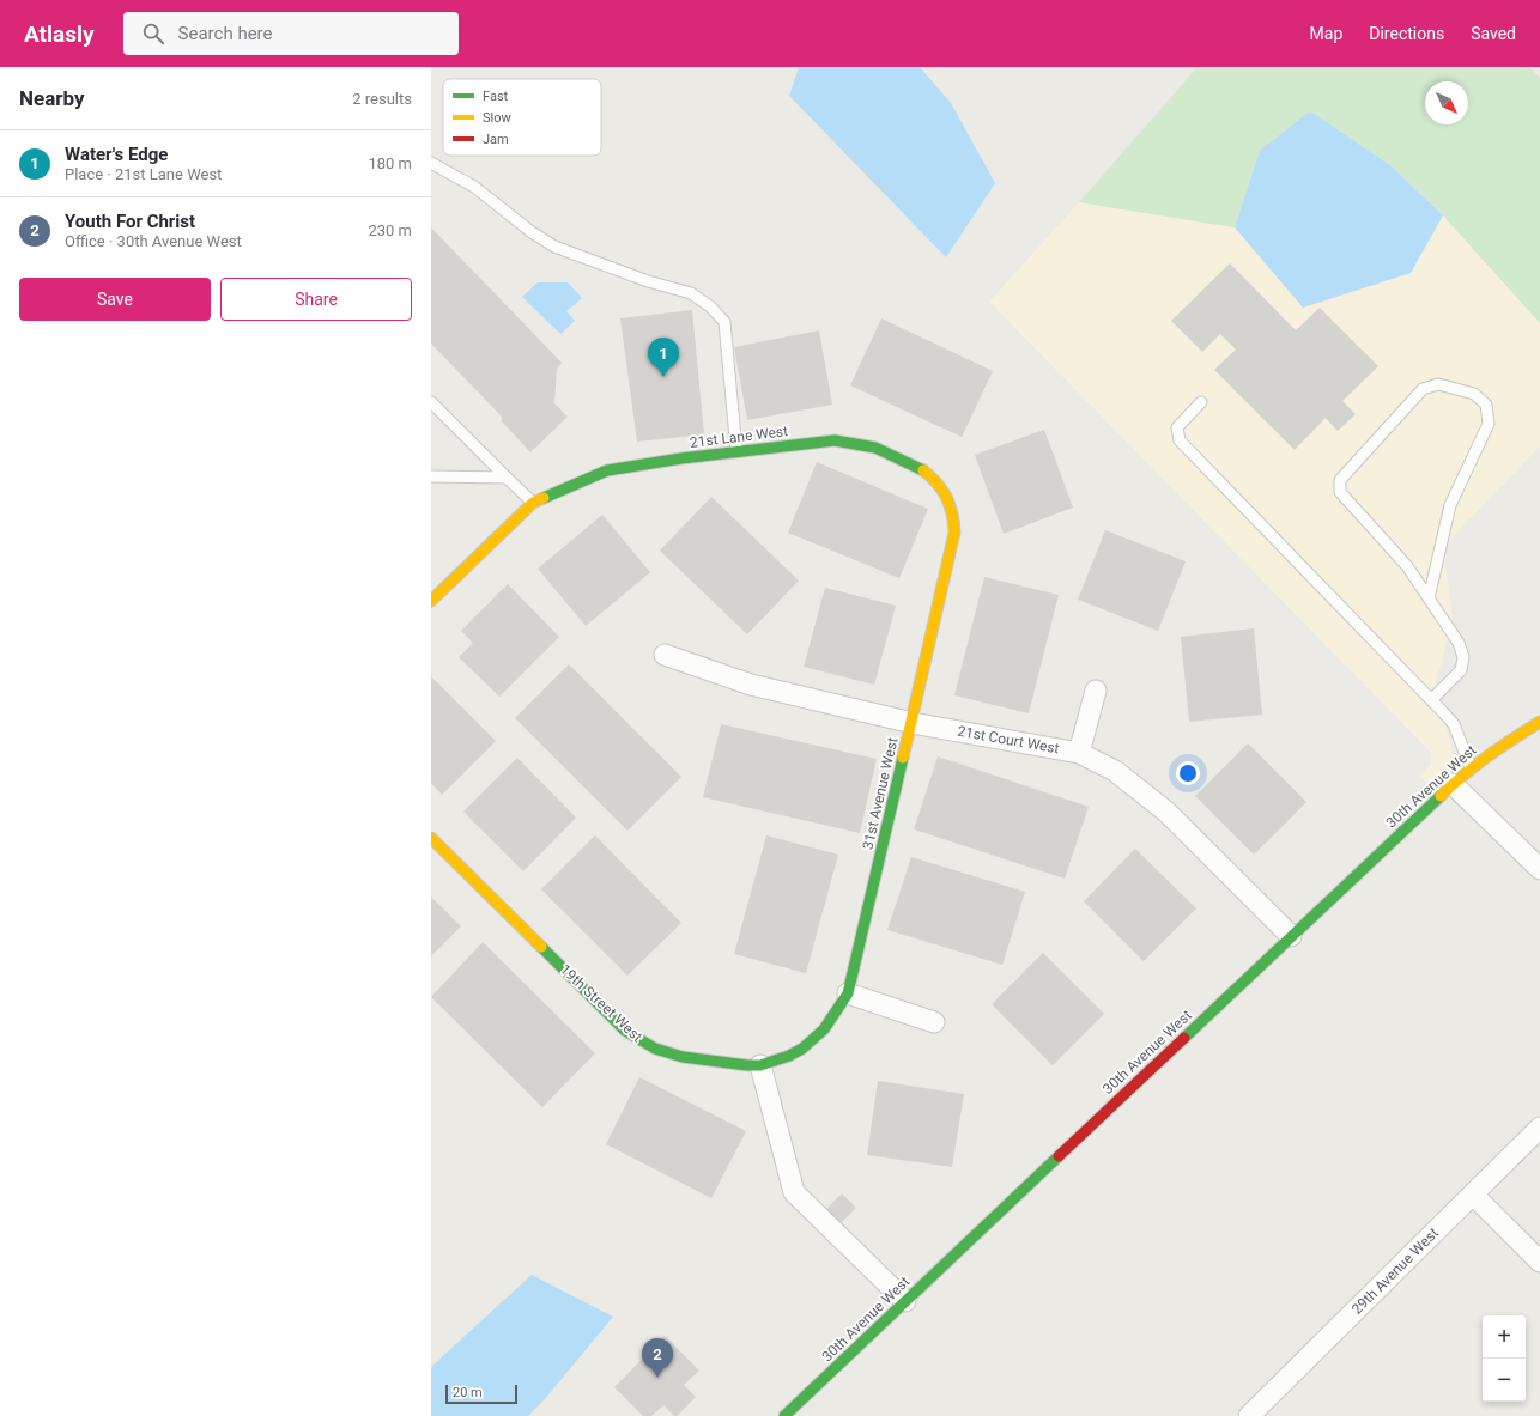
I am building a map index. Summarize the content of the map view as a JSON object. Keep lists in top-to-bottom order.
{
  "streets": {
    "street": [
      "21st Lane West",
      "21st Court West",
      "30th Avenue West",
      "31st Avenue West",
      "19th Street West",
      "29th Avenue West"
    ]
  },
  "crossings": [
    ["21st Lane West", "31st Avenue West"],
    ["21st Court West", "30th Avenue West"],
    ["21st Court West", "31st Avenue West"],
    ["31st Avenue West", "19th Street West"]
  ],
  "legend": ["Fast", "Slow", "Jam"],
  "scale_bar": "20 m",
  "north": "bottom right",
  "page": {
    "header": "Atlasly",
    "search": "Search here",
    "nav": ["Map", "Directions", "Saved"],
    "heading": ["Nearby", "2 results"],
    "list": [
      {
        "mark": "1",
        "name": "Water's Edge",
        "note": "Place · 21st Lane West",
        "value": "180 m"
      },
      {
        "mark": "2",
        "name": "Youth For Christ",
        "note": "Office · 30th Avenue West",
        "value": "230 m"
      }
    ],
    "buttons": ["Save", "Share"],
    "pins": ["1", "2"],
    "map_buttons": ["+", "−"],
    "scale": "20 m"
  }
}
